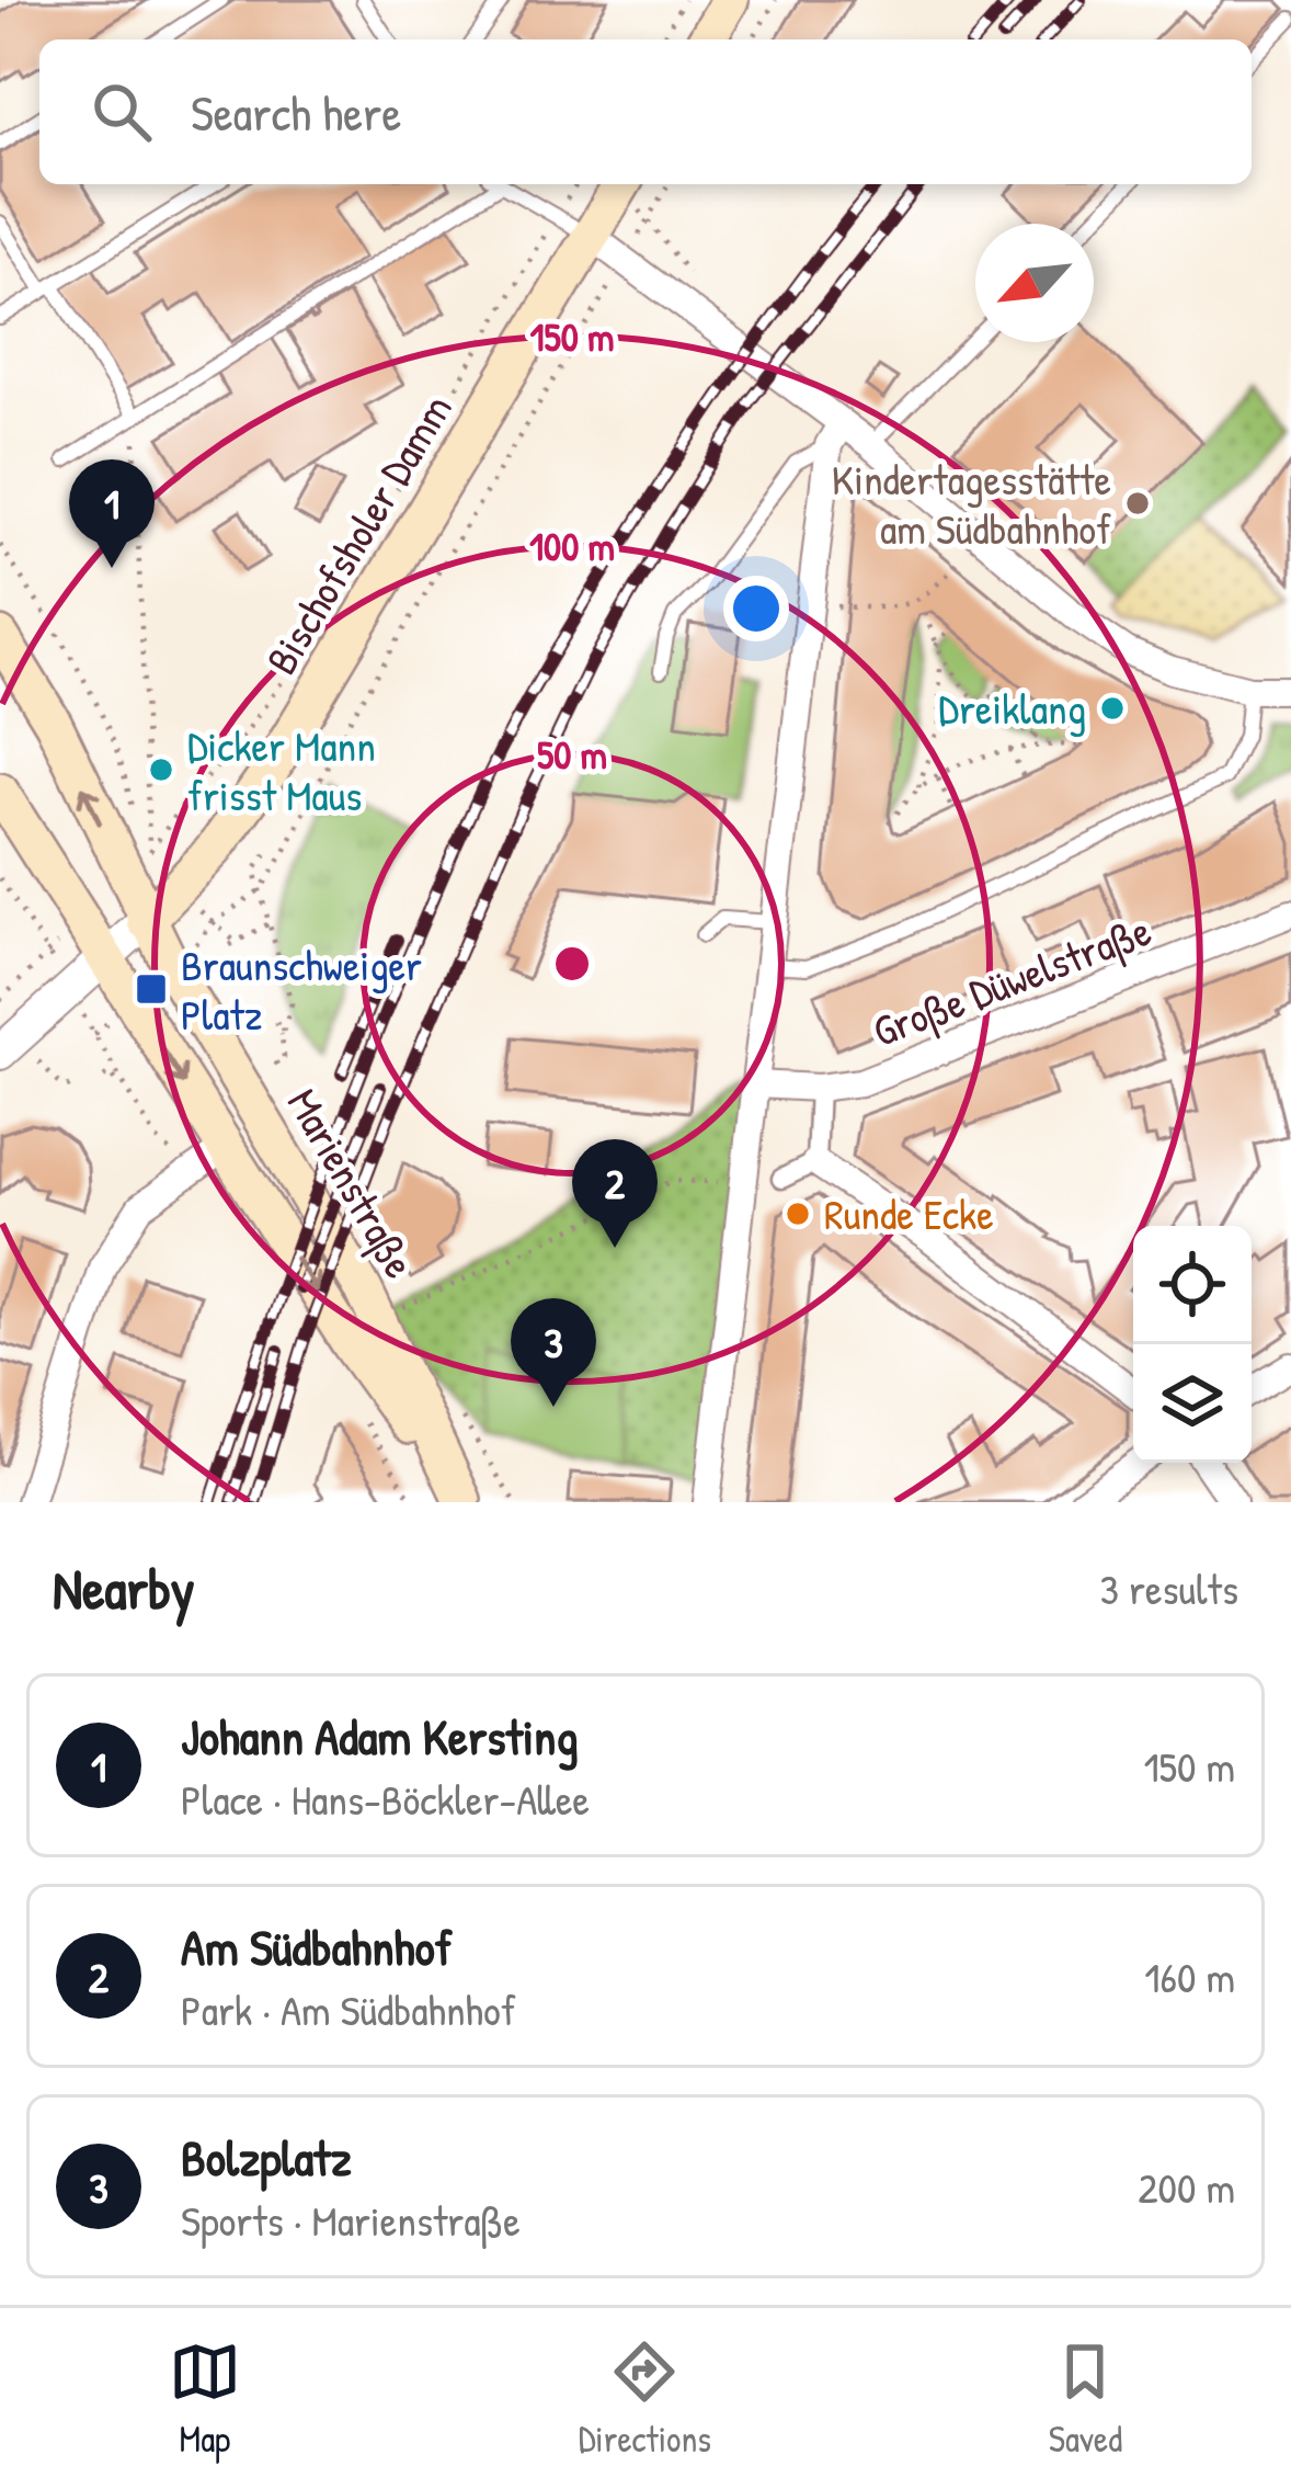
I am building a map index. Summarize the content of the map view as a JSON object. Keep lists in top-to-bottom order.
{
  "streets": {
    "main road": ["Bischofsholer Damm", "Marienstraße"],
    "street": ["Große Düwelstraße"]
  },
  "crossings": [
    ["Bischofsholer Damm", "Marienstraße"]
  ],
  "places": {
    "other": [
      "Kindertagesstätte am Südbahnhof",
      "Dreiklang",
      "Dicker Mann frisst Maus",
      "Runde Ecke"
    ],
    "transit": ["Braunschweiger Platz"]
  },
  "north": "bottom left",
  "page": {
    "search": "Search here",
    "pins": ["1", "2", "3"],
    "heading": ["Nearby", "3 results"],
    "list": [
      {
        "mark": "1",
        "name": "Johann Adam Kersting",
        "note": "Place · Hans-Böckler-Allee",
        "value": "150 m"
      },
      {
        "mark": "2",
        "name": "Am Südbahnhof",
        "note": "Park · Am Südbahnhof",
        "value": "160 m"
      },
      {
        "mark": "3",
        "name": "Bolzplatz",
        "note": "Sports · Marienstraße",
        "value": "200 m"
      }
    ],
    "nav": ["Map", "Directions", "Saved"]
  },
  "rings": ["150 m", "100 m", "50 m"]
}
